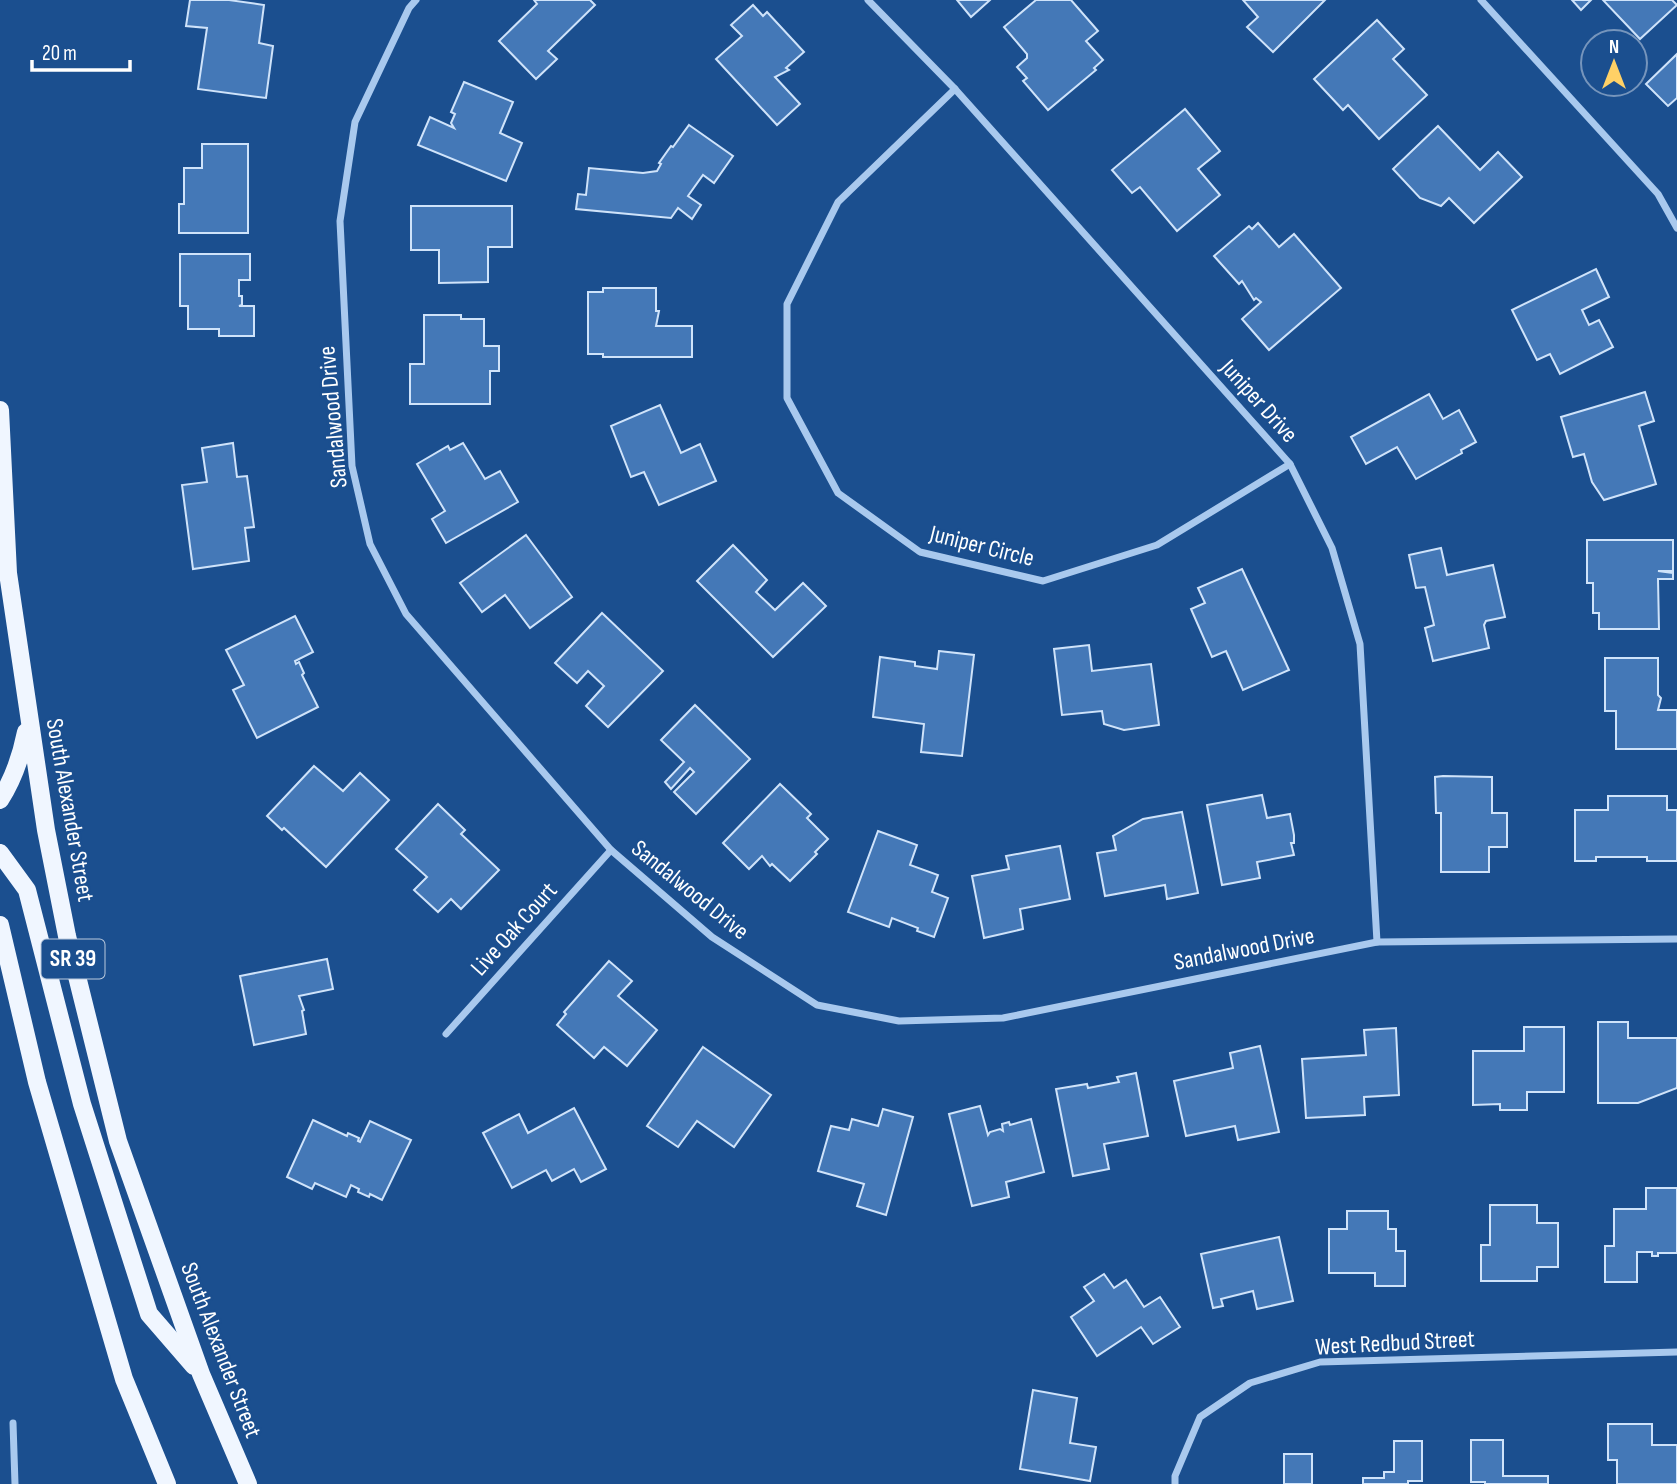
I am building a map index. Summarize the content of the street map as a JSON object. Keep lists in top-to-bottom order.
{
  "streets": {
    "main road": ["South Alexander Street", "SR 39"],
    "street": [
      "Juniper Drive",
      "Sandalwood Drive",
      "Juniper Circle",
      "Live Oak Court",
      "West Redbud Street"
    ]
  },
  "crossings": [
    ["Juniper Drive", "Sandalwood Drive"],
    ["Juniper Drive", "Juniper Circle"],
    ["Sandalwood Drive", "Live Oak Court"]
  ],
  "scale_bar": "20 m",
  "north": "top"
}
